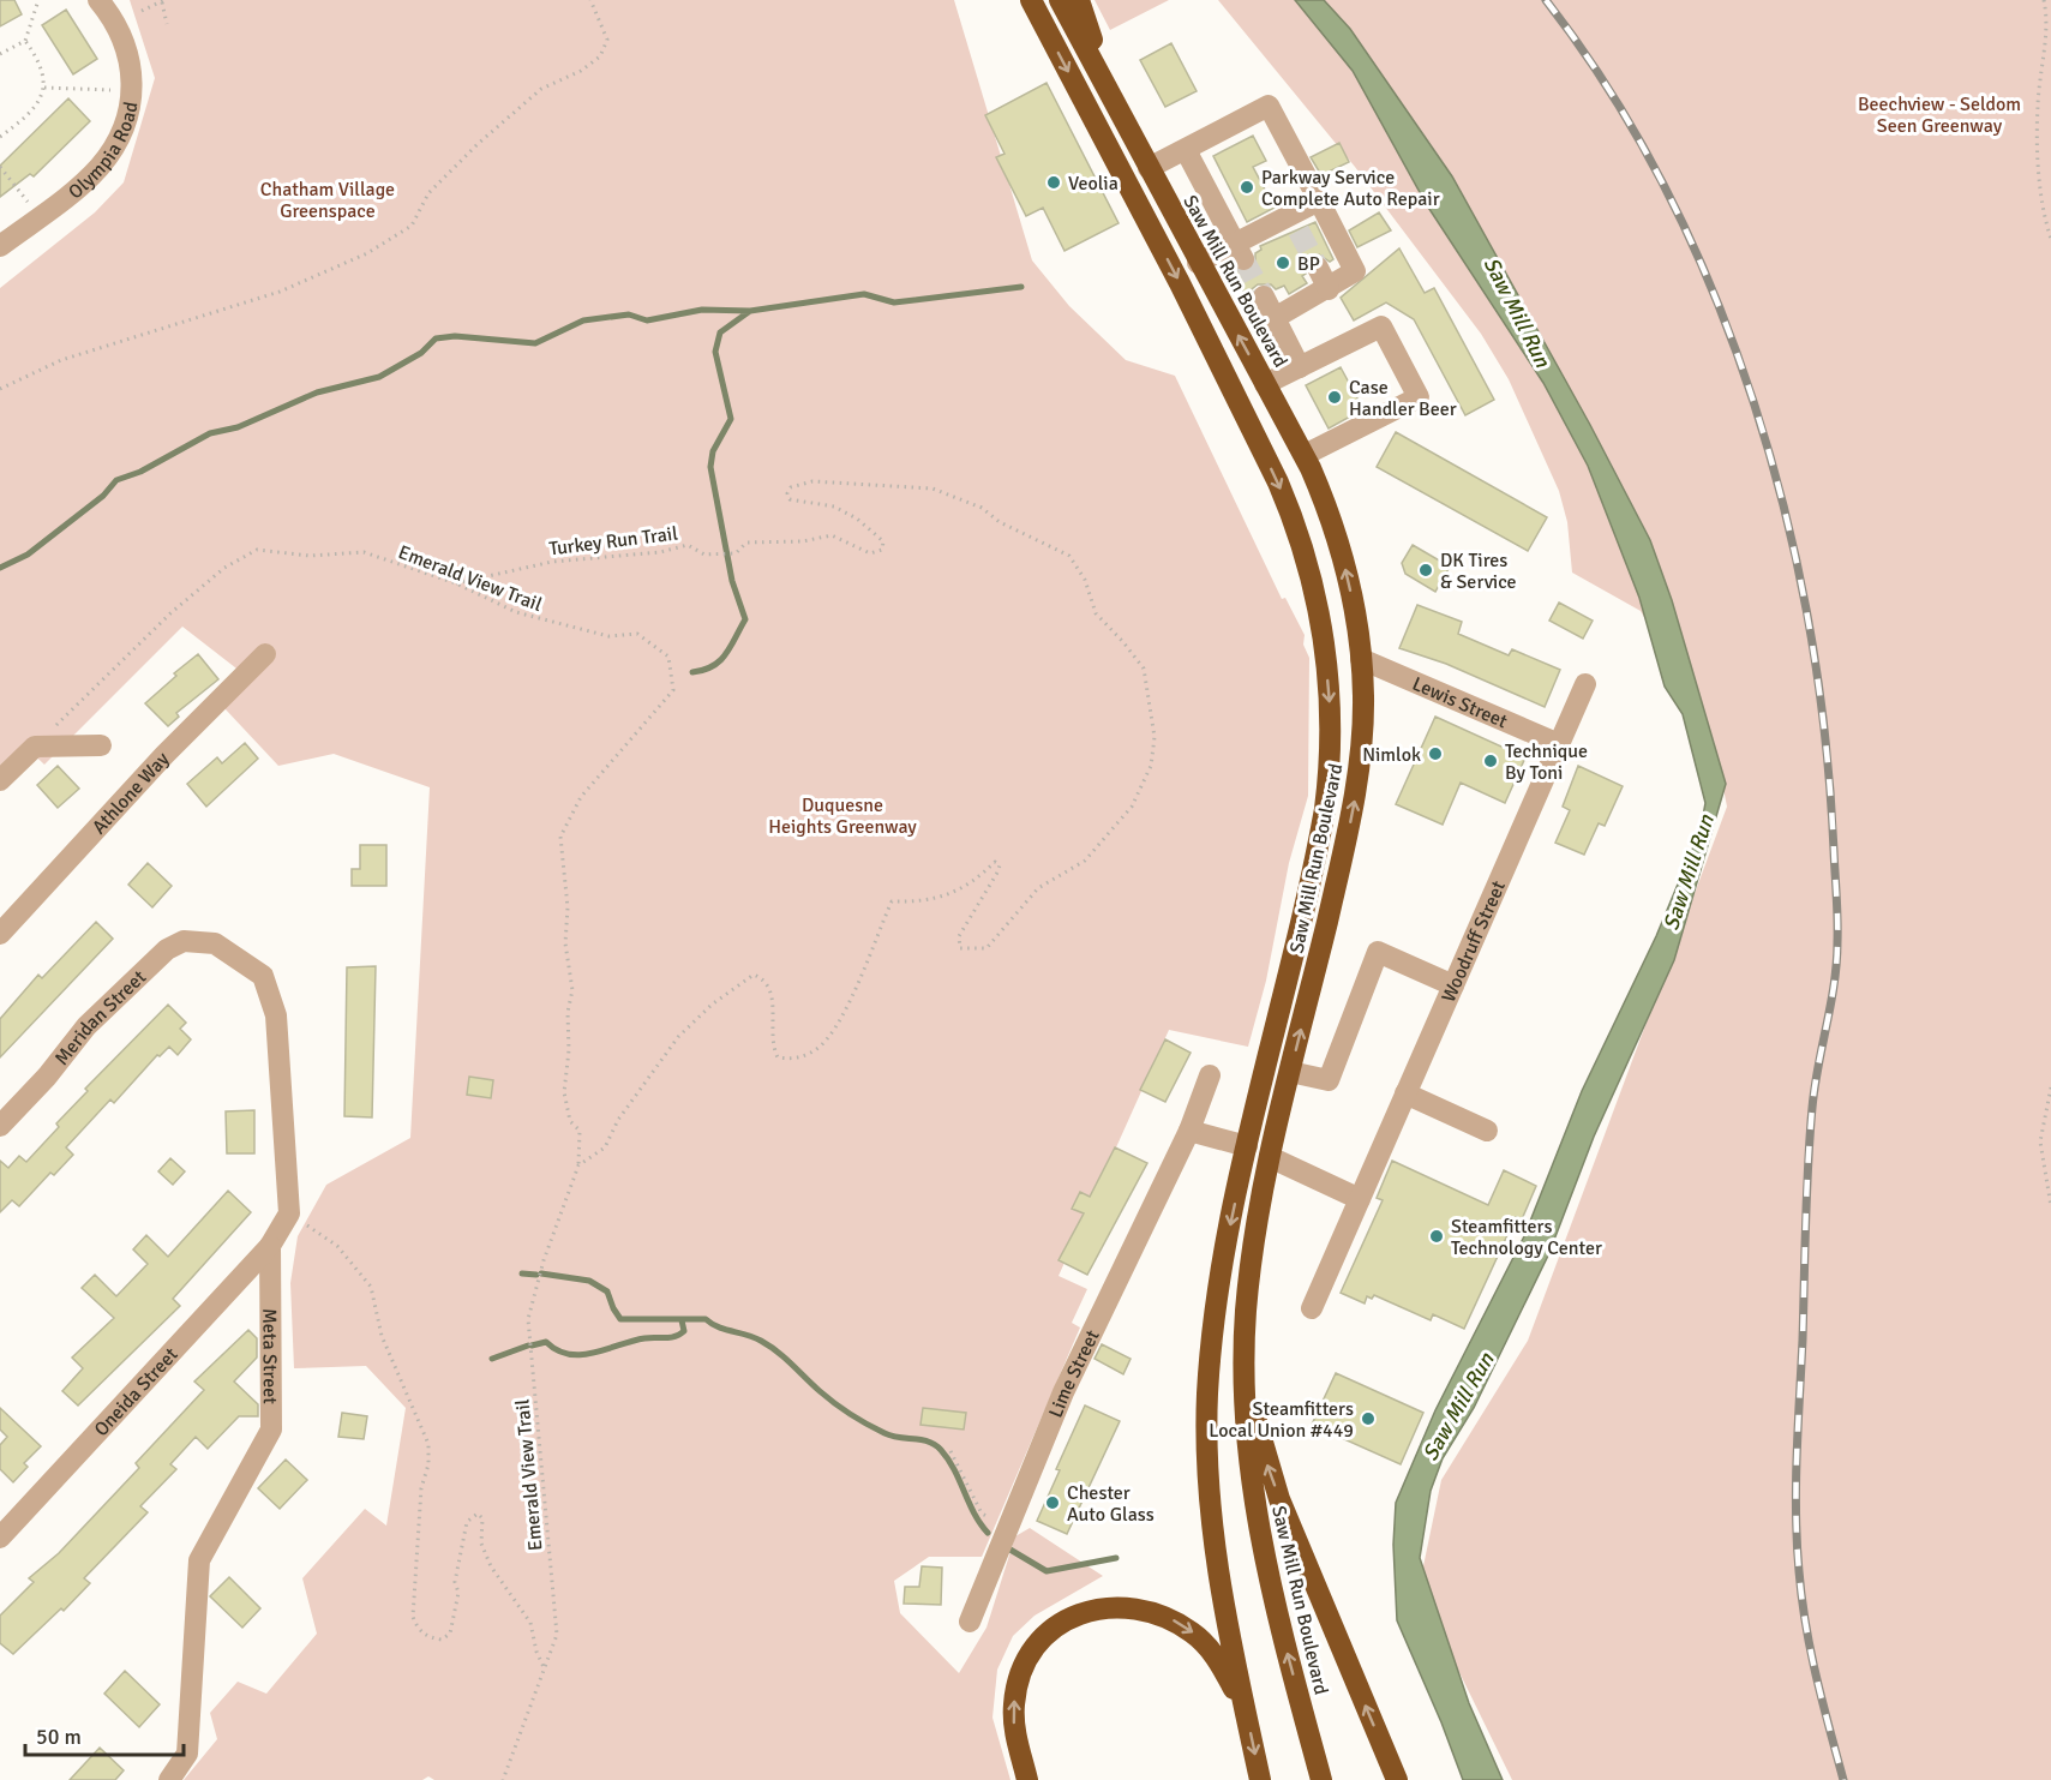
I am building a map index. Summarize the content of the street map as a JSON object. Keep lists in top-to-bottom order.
{
  "streets": {
    "highway": ["Saw Mill Run Boulevard"],
    "street": [
      "Olympia Road",
      "Lewis Street",
      "Athlone Way",
      "Woodruff Street",
      "Meridan Street",
      "Meta Street",
      "Lime Street",
      "Oneida Street"
    ],
    "path": ["Turkey Run Trail", "Emerald View Trail"]
  },
  "crossings": [
    ["Saw Mill Run Boulevard", "Lewis Street"],
    ["Turkey Run Trail", "Emerald View Trail"],
    ["Lewis Street", "Woodruff Street"],
    ["Meta Street", "Oneida Street"]
  ],
  "water": ["Saw Mill Run"],
  "parks": ["Beechview - Seldom Seen Greenway", "Chatham Village Greenspace", "Duquesne Heights Greenway"],
  "places": [
    "Veolia",
    "Parkway Service Complete Auto Repair",
    "BP",
    "Case Handler Beer",
    "DK Tires & Service",
    "Nimlok",
    "Technique By Toni",
    "Steamfitters Technology Center",
    "Steamfitters Local Union #449",
    "Chester Auto Glass"
  ],
  "scale_bar": "50 m"
}
